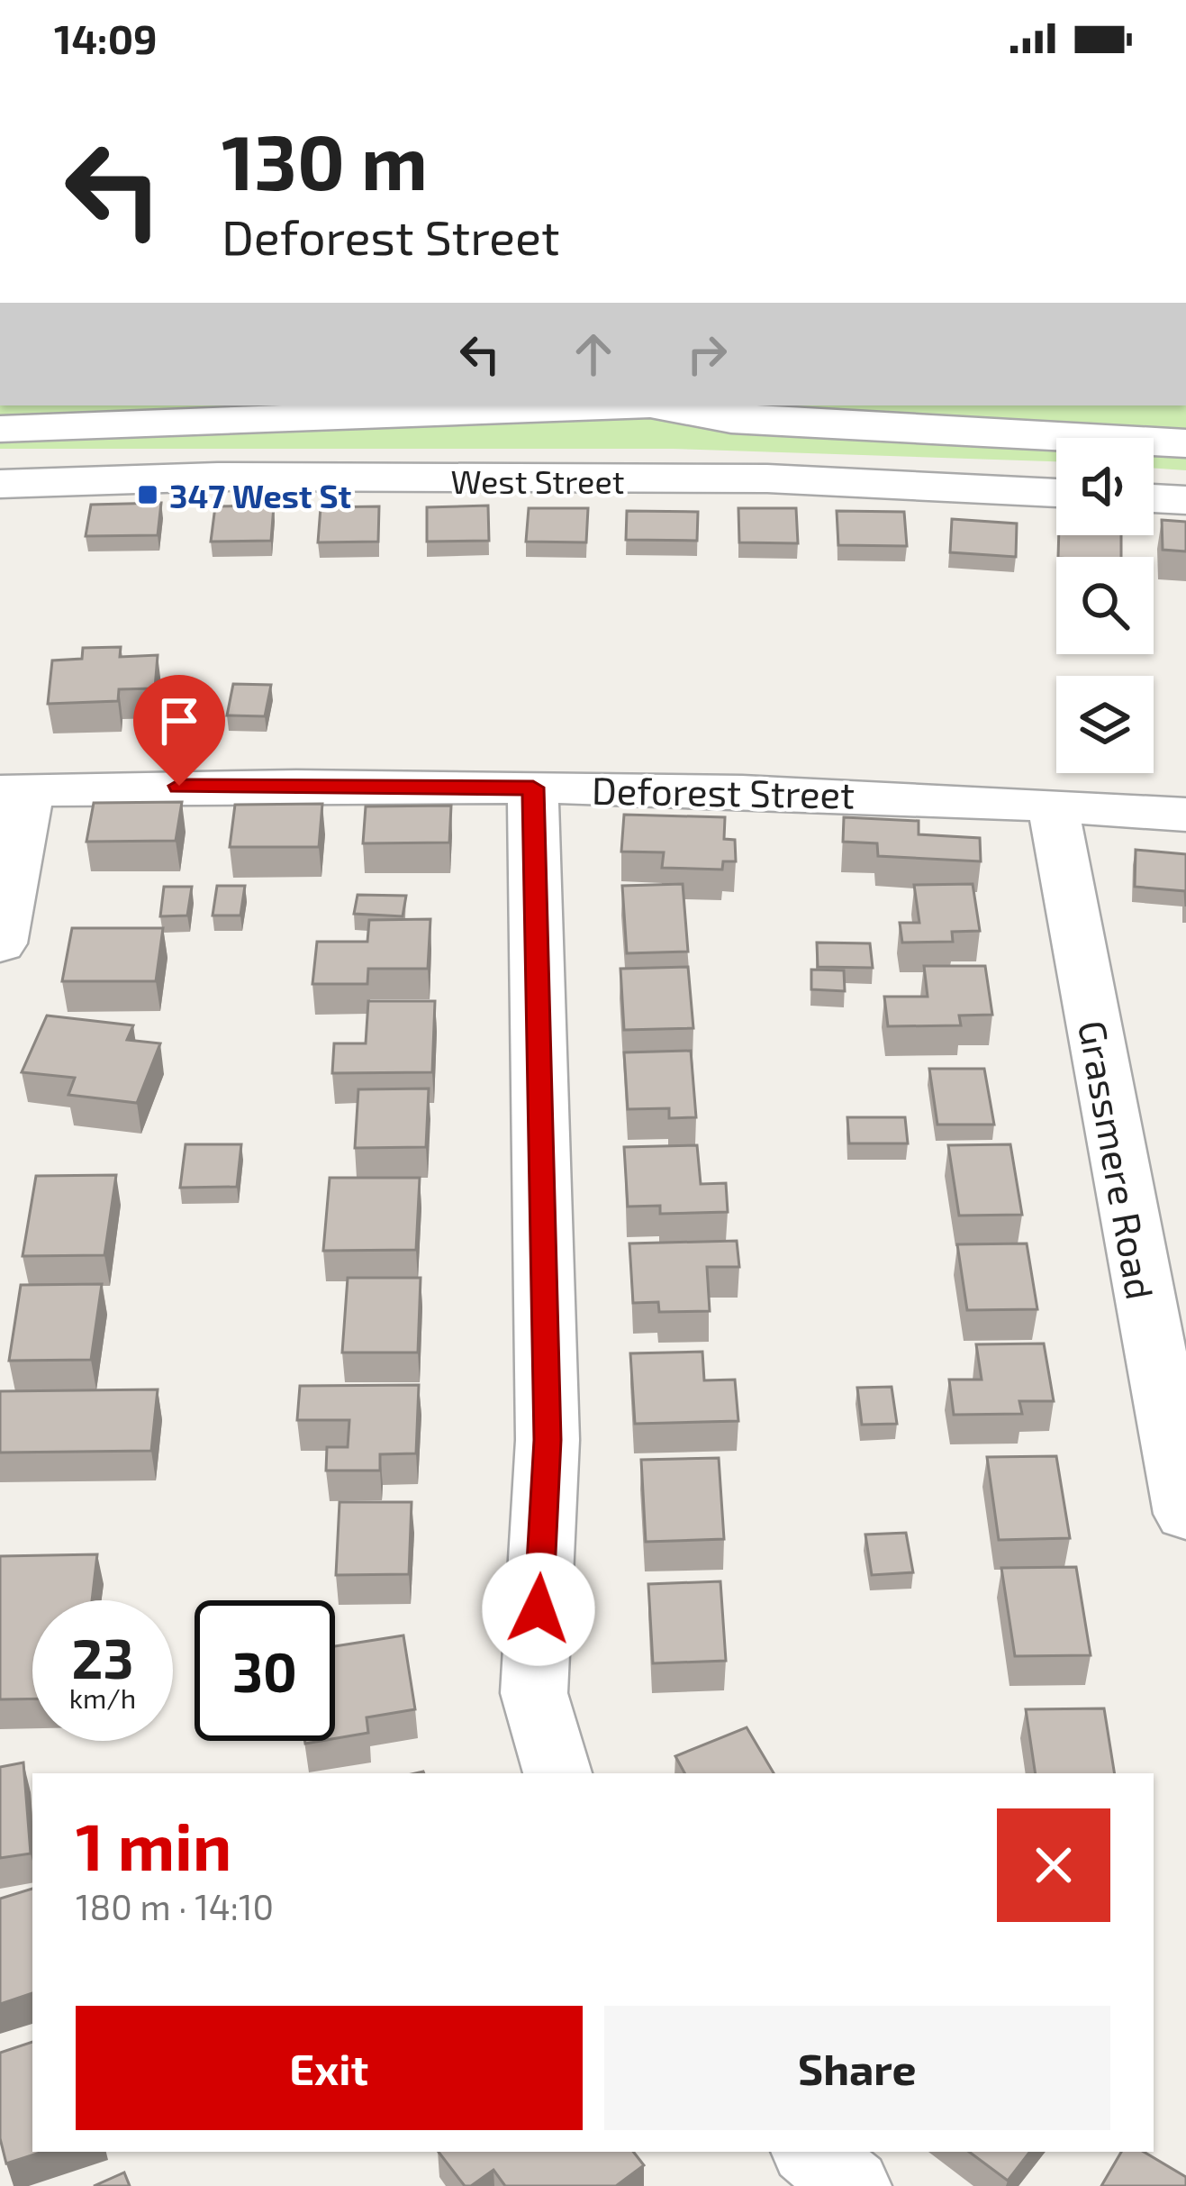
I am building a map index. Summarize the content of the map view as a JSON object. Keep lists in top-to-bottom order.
{
  "streets": {
    "street": ["West Street", "Deforest Street", "Grassmere Road"]
  },
  "crossings": [
    ["Deforest Street", "Grassmere Road"]
  ],
  "places": {
    "transit": ["347 West St"]
  },
  "page": {
    "status": "14:09",
    "turn": ["130 m", "Deforest Street"],
    "speed": "23 km/h",
    "limit": "30",
    "heading": ["1 min", "180 m · 14:10"],
    "buttons": ["Exit", "Share"]
  }
}
